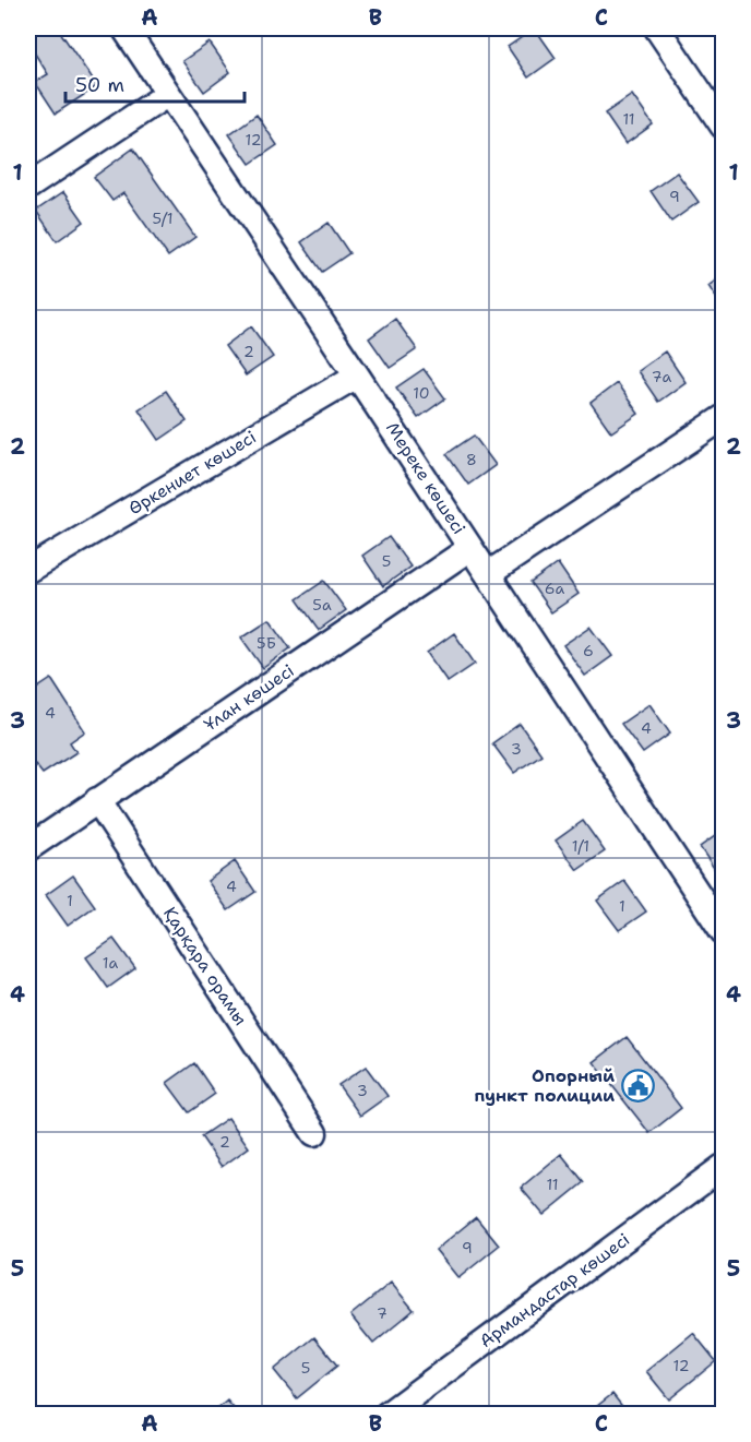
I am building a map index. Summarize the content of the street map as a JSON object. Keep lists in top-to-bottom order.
{
  "streets": {
    "street": [
      "Өркениет көшесі",
      "Мереке көшесі",
      "Ұлан көшесі",
      "Қарқара орамы",
      "Армандастар көшесі"
    ]
  },
  "crossings": [
    ["Өркениет көшесі", "Мереке көшесі"],
    ["Мереке көшесі", "Ұлан көшесі"],
    ["Ұлан көшесі", "Қарқара орамы"]
  ],
  "places": {
    "public building": ["Опорный пункт полиции"]
  },
  "house_numbers": [
    "11",
    "12",
    "9",
    "5/1",
    "2",
    "7а",
    "10",
    "8",
    "5",
    "6а",
    "5а",
    "5Б",
    "6",
    "4",
    "4",
    "3",
    "1/1",
    "4",
    "1",
    "1",
    "1а",
    "3",
    "2",
    "11",
    "9",
    "7",
    "12",
    "5"
  ],
  "scale_bar": "50 m",
  "grid": {
    "columns": ["A", "B", "C"],
    "rows": [
      "1",
      "2",
      "3",
      "4",
      "5"
    ]
  }
}
